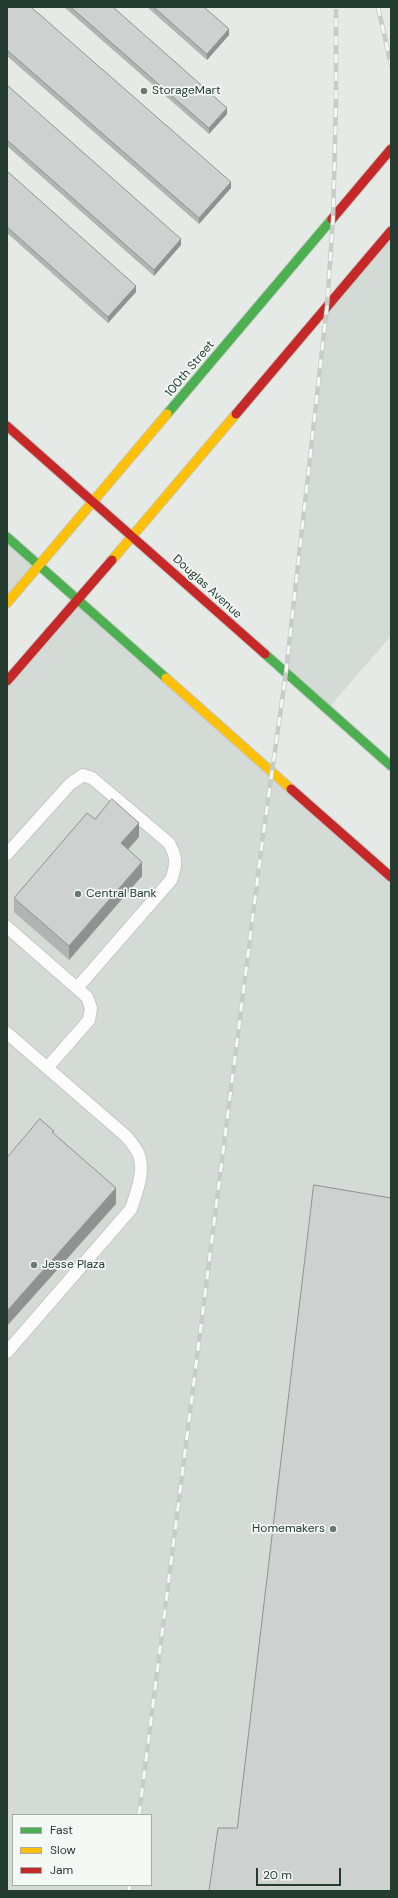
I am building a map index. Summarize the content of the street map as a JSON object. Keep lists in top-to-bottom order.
{
  "streets": {
    "main road": ["100th Street", "Douglas Avenue"]
  },
  "crossings": [
    ["100th Street", "Douglas Avenue"]
  ],
  "places": [
    "StorageMart",
    "Central Bank",
    "Jesse Plaza",
    "Homemakers"
  ],
  "legend": ["Fast", "Slow", "Jam"],
  "scale_bar": "20 m"
}
